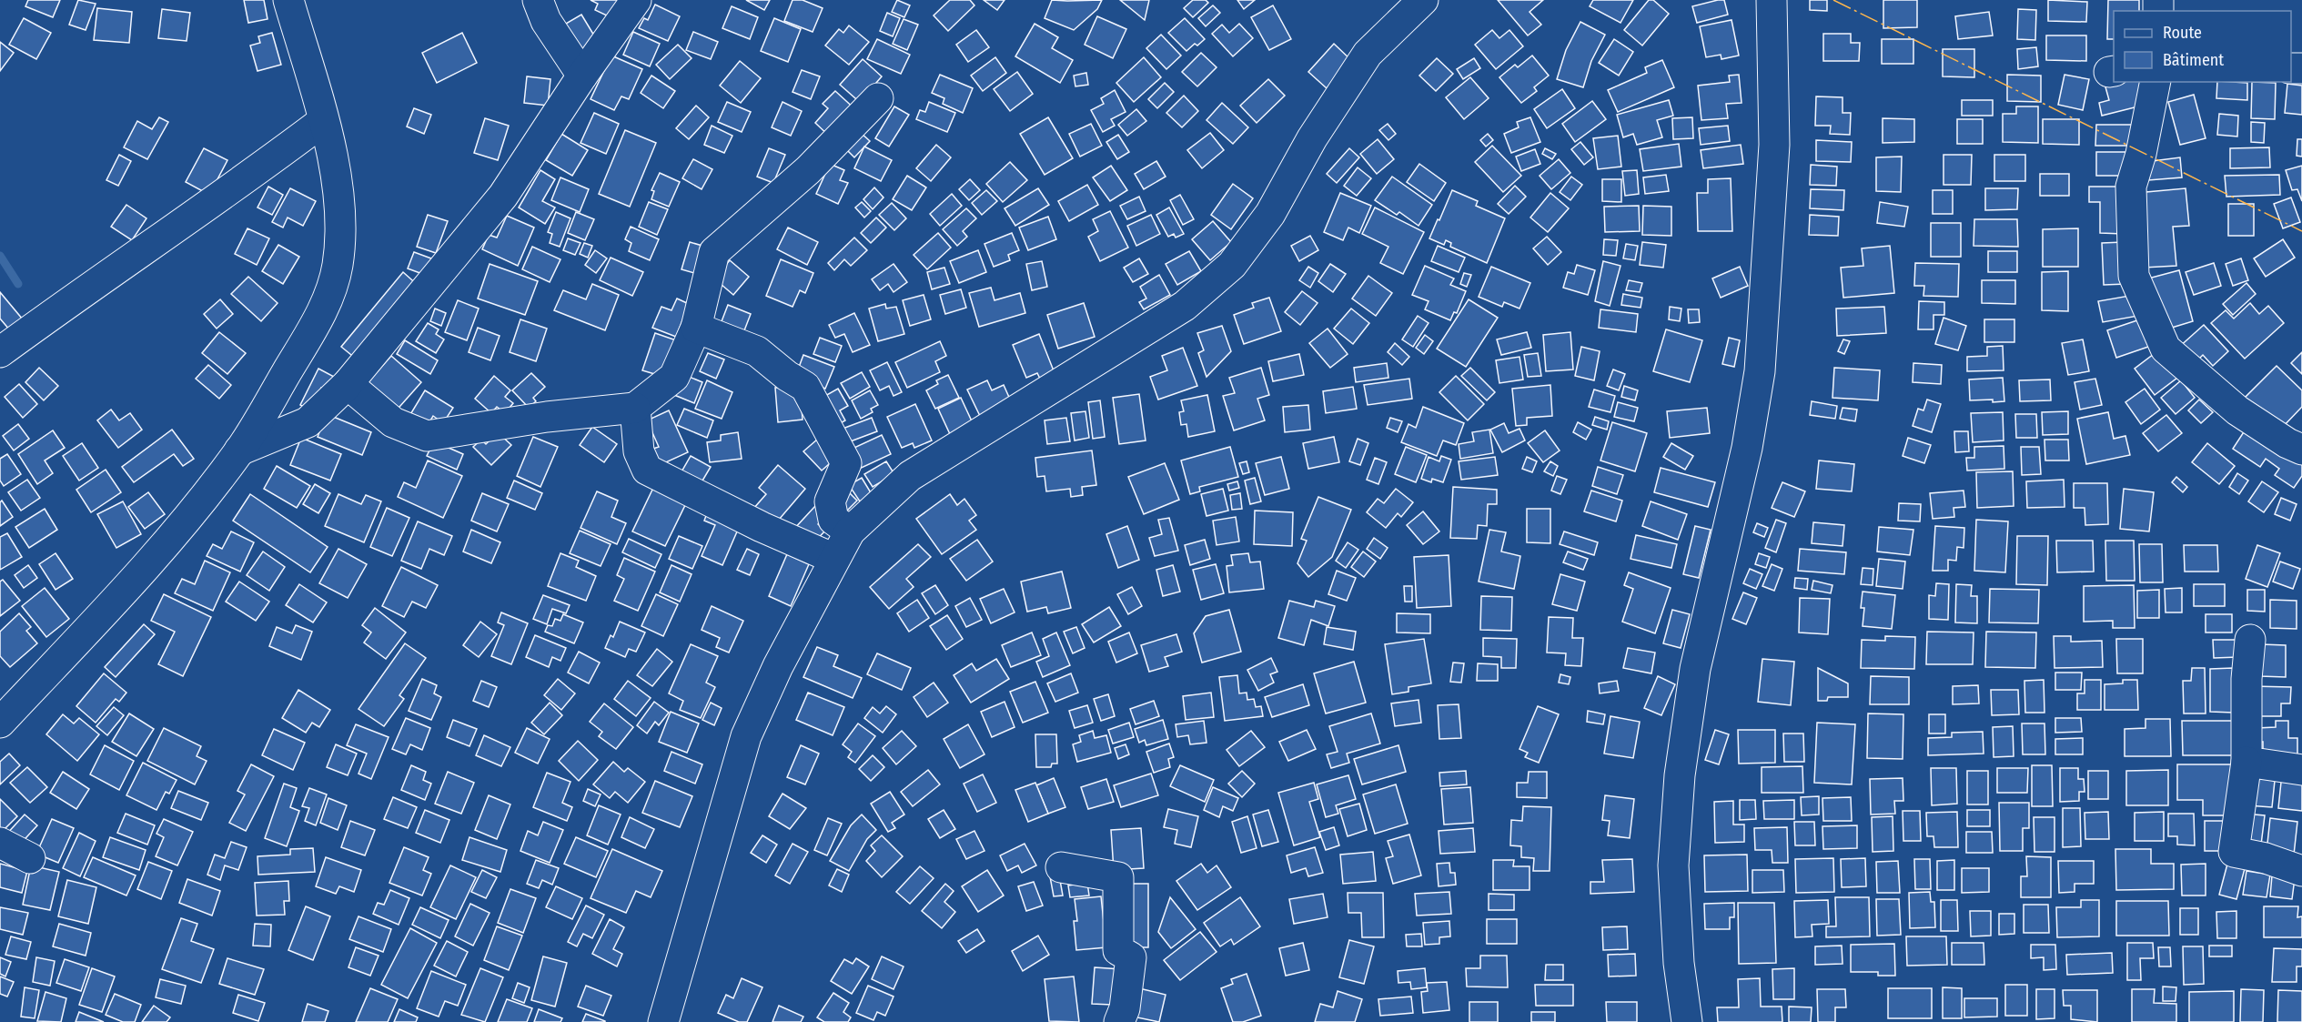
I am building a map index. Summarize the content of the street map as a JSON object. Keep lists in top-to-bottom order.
{
  "legend": ["Route", "Bâtiment"]
}
